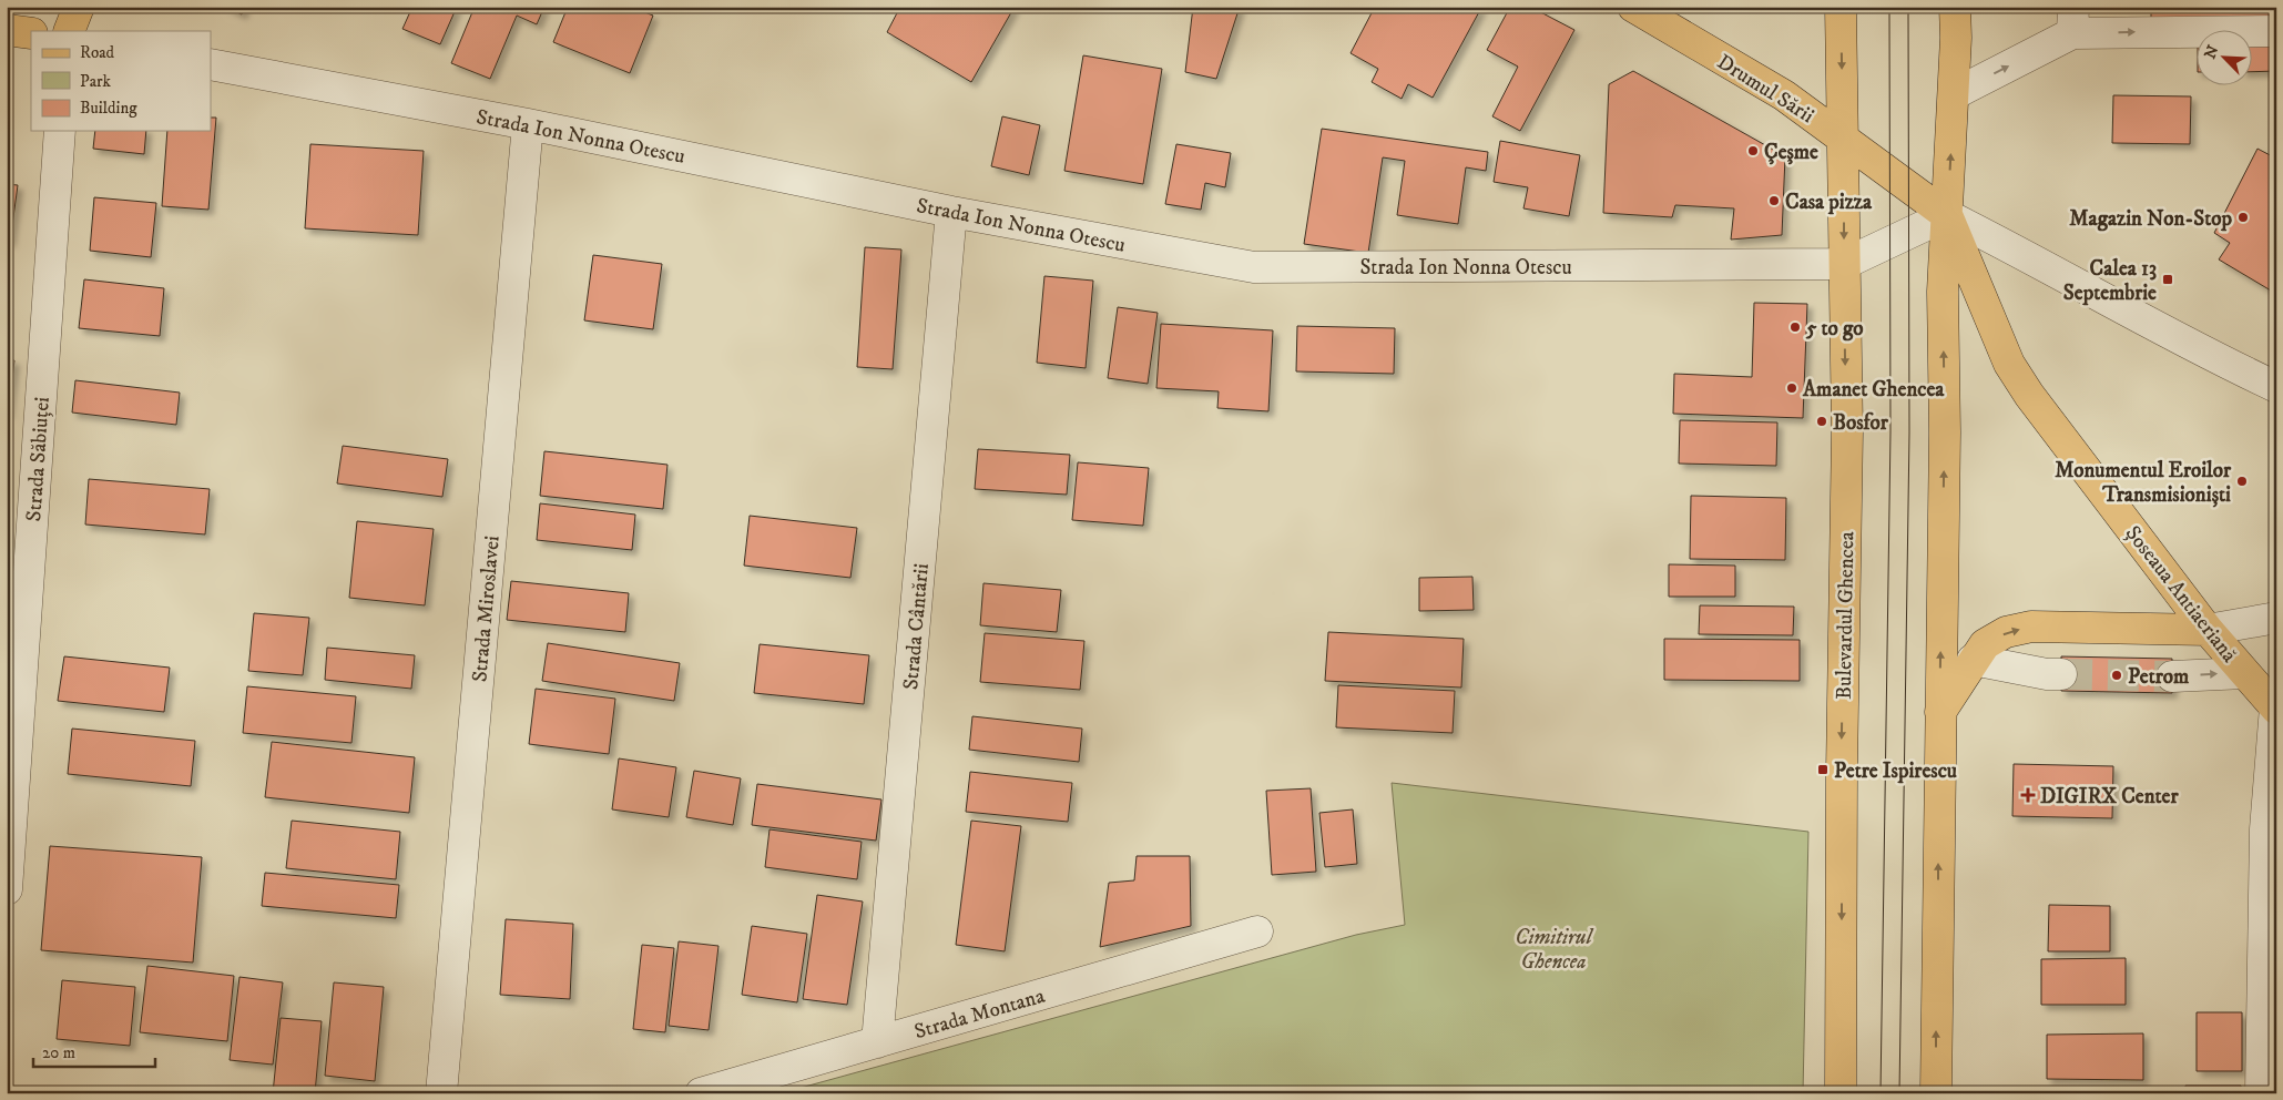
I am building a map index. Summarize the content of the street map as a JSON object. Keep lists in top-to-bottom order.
{
  "streets": {
    "main road": ["Drumul Sării", "Șoseaua Antiaeriană", "Bulevardul Ghencea"],
    "street": [
      "Strada Ion Nonna Otescu",
      "Strada Săbiuței",
      "Strada Miroslavei",
      "Strada Cântării",
      "Strada Montana"
    ]
  },
  "crossings": [
    ["Drumul Sării", "Șoseaua Antiaeriană"],
    ["Drumul Sării", "Bulevardul Ghencea"],
    ["Strada Ion Nonna Otescu", "Strada Miroslavei"],
    ["Strada Ion Nonna Otescu", "Bulevardul Ghencea"],
    ["Strada Ion Nonna Otescu", "Strada Cântării"],
    ["Strada Cântării", "Strada Montana"]
  ],
  "parks": ["Cimitirul Ghencea"],
  "places": {
    "other": [
      "Çeşme",
      "Casa pizza",
      "Magazin Non-Stop",
      "5 to go",
      "Amanet Ghencea",
      "Bosfor",
      "Monumentul Eroilor Transmisioniști",
      "Petrom"
    ],
    "transit": ["Calea 13 Septembrie", "Petre Ispirescu"],
    "health": ["DIGIRX Center"]
  },
  "legend": ["Road", "Park", "Building"],
  "scale_bar": "20 m",
  "north": "top left"
}
